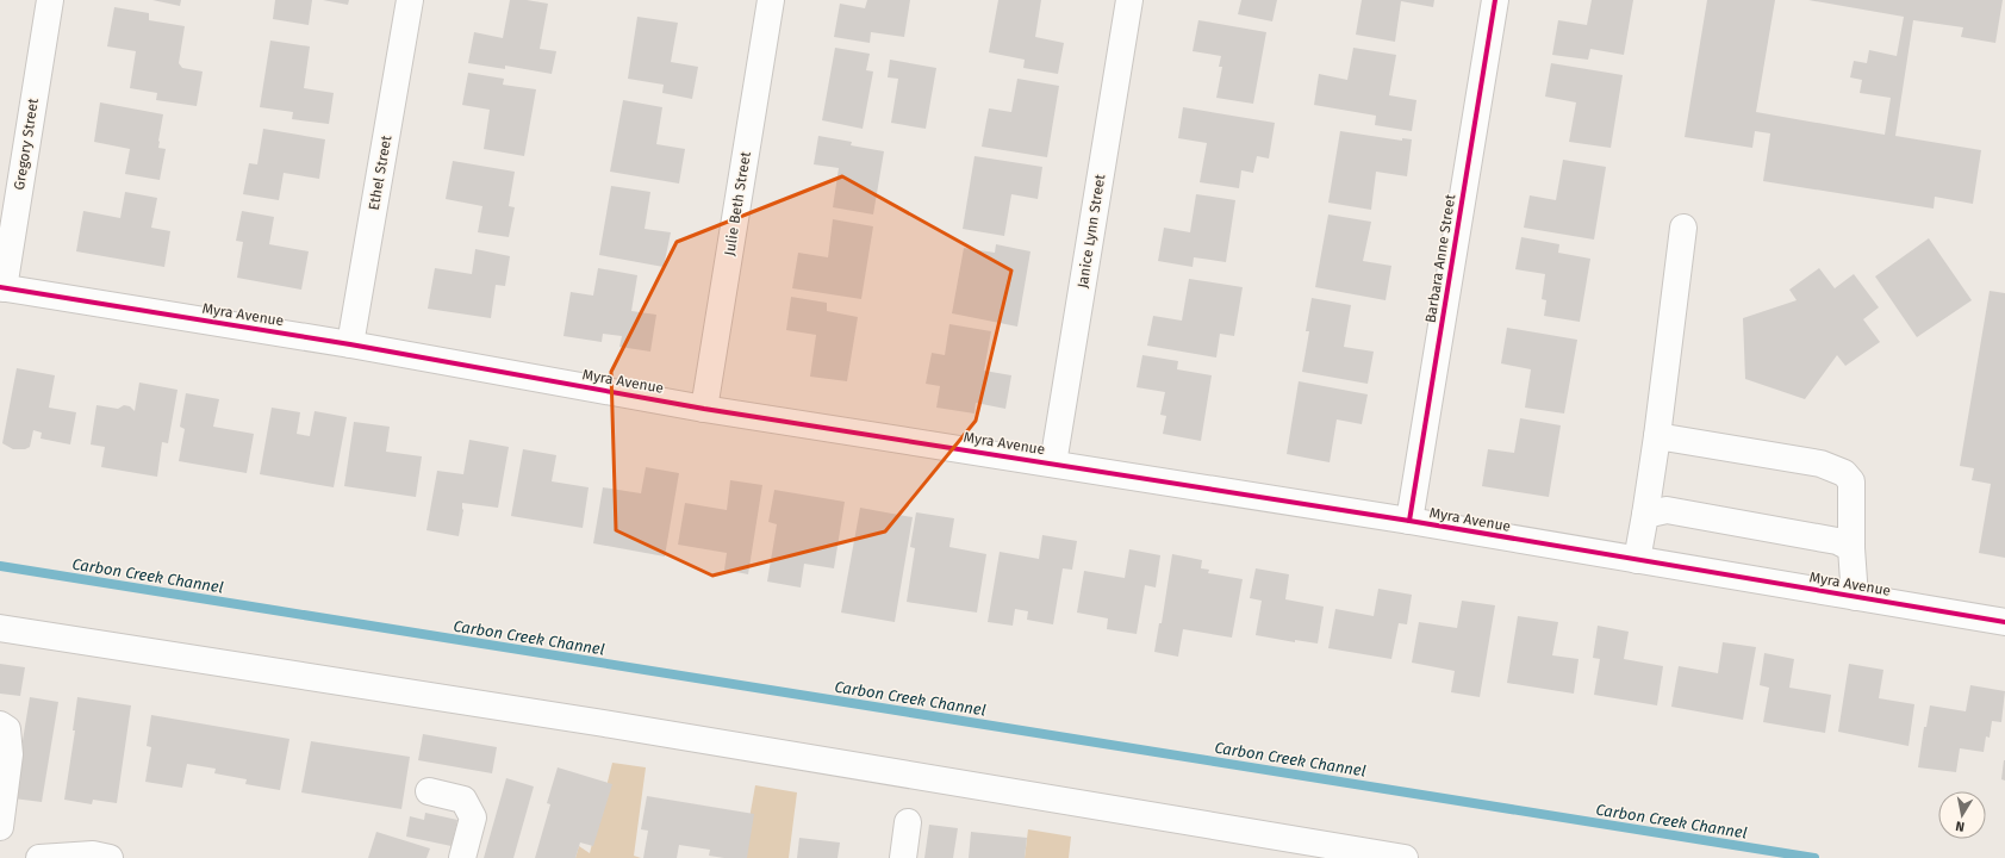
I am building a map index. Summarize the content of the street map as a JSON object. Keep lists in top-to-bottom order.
{
  "streets": {
    "street": [
      "Gregory Street",
      "Ethel Street",
      "Julie Beth Street",
      "Janice Lynn Street",
      "Barbara Anne Street",
      "Myra Avenue"
    ]
  },
  "crossings": [
    ["Gregory Street", "Myra Avenue"],
    ["Ethel Street", "Myra Avenue"],
    ["Julie Beth Street", "Myra Avenue"],
    ["Janice Lynn Street", "Myra Avenue"],
    ["Barbara Anne Street", "Myra Avenue"]
  ],
  "water": ["Carbon Creek Channel"],
  "north": "bottom"
}
